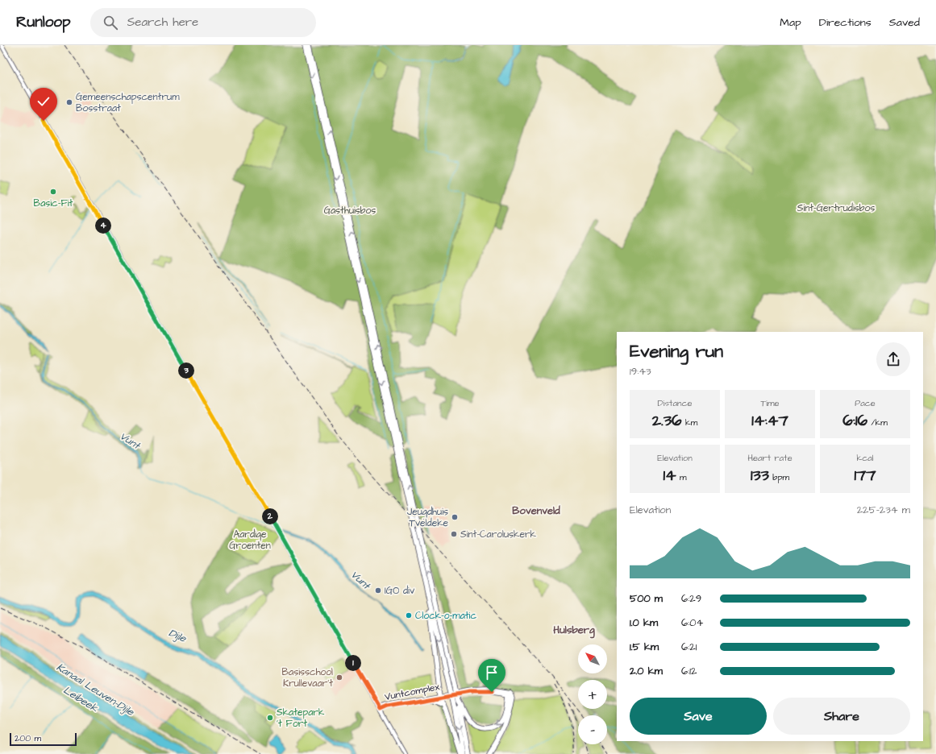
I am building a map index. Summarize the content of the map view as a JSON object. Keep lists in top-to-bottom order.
{
  "streets": {
    "main road": ["Vuntcomplex"]
  },
  "districts": ["Bovenveld", "Hulsberg"],
  "water": [
    "Vunt",
    "Dijle",
    "Kanaal Leuven-Dijle",
    "Leibeek"
  ],
  "parks": ["Sint-Gertrudisbos", "Gasthuisbos", "Aardige Groenten"],
  "places": [
    "Gemeenschapscentrum Bosstraat",
    "Basic-Fit",
    "Jeugdhuis Tveldeke",
    "Sint-Caroluskerk",
    "IGO div",
    "Clock-o-matic",
    "Basisschool Krullevaar't",
    "Skatepark 't Fort"
  ],
  "scale_bar": "200 m",
  "north": "top left",
  "page": {
    "header": "Runloop",
    "search": "Search here",
    "nav": ["Map", "Directions", "Saved"],
    "pins": [
      "4",
      "3",
      "2",
      "1"
    ],
    "heading": ["Evening run", "19:43"],
    "stats": [
      ["Distance", "2.36 km"],
      ["Time", "14:47"],
      ["Pace", "6:16 /km"],
      ["Elevation", "14 m"],
      ["Heart rate", "133 bpm"],
      ["kcal", "177"]
    ],
    "chart": ["Elevation", "225–234 m"],
    "list": [
      {
        "name": "500 m",
        "note": "6:29"
      },
      {
        "name": "1.0 km",
        "note": "6:04"
      },
      {
        "name": "1.5 km",
        "note": "6:21"
      },
      {
        "name": "2.0 km",
        "note": "6:12"
      }
    ],
    "map_buttons": ["+", "−"],
    "buttons": ["Save", "Share"],
    "scale": "200 m"
  }
}
